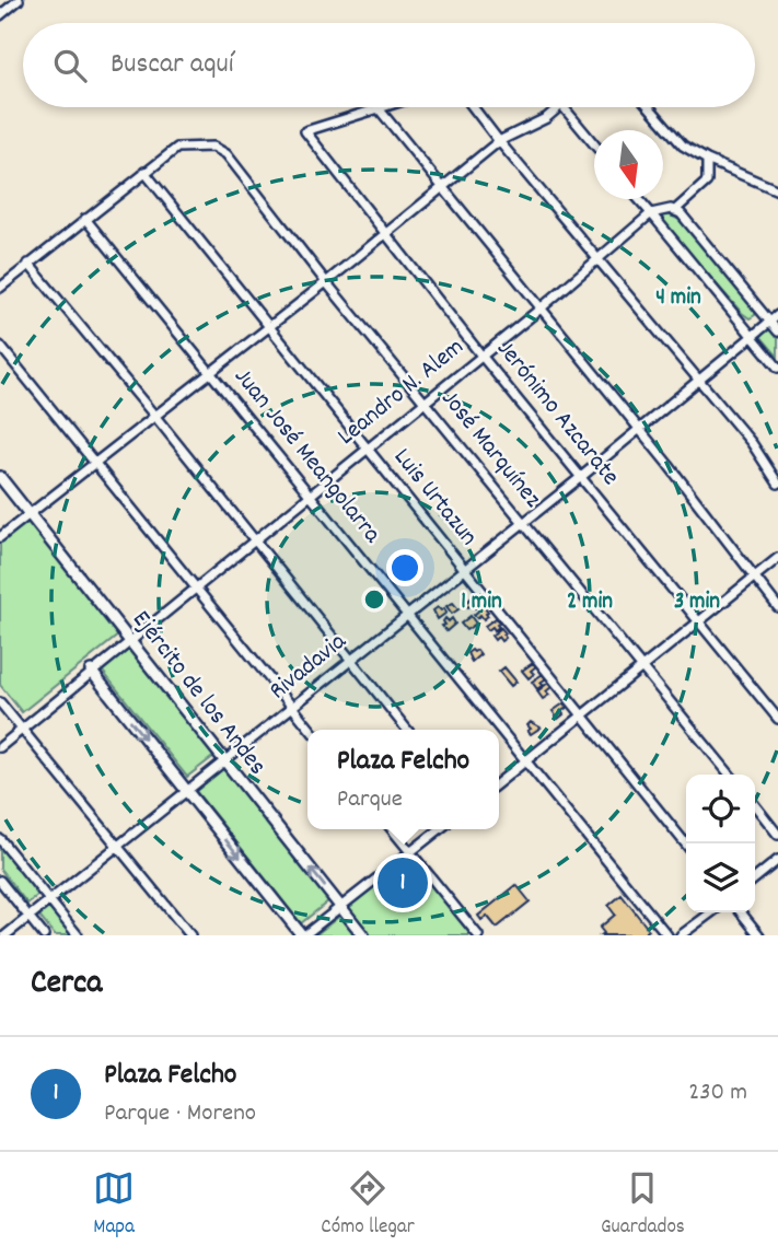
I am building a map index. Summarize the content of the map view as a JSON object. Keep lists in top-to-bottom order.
{
  "streets": {
    "street": [
      "Leandro N. Alem",
      "Jerónimo Azcarate",
      "José Marquínez",
      "Juan José Meangolarra",
      "Luis Urtazun",
      "Rivadavia",
      "Ejército de los Andes"
    ]
  },
  "crossings": [
    ["Leandro N. Alem", "Jerónimo Azcarate"],
    ["Leandro N. Alem", "José Marquínez"],
    ["Leandro N. Alem", "Juan José Meangolarra"],
    ["Leandro N. Alem", "Luis Urtazun"],
    ["Leandro N. Alem", "Ejército de los Andes"],
    ["Jerónimo Azcarate", "Rivadavia"],
    ["José Marquínez", "Luis Urtazun"],
    ["José Marquínez", "Rivadavia"],
    ["Juan José Meangolarra", "Rivadavia"],
    ["Luis Urtazun", "Rivadavia"],
    ["Rivadavia", "Ejército de los Andes"]
  ],
  "north": "bottom",
  "page": {
    "search": "Buscar aquí",
    "popup": ["Plaza Felcho", "Parque"],
    "pins": "1",
    "heading": "Cerca",
    "list": [
      {
        "mark": "1",
        "name": "Plaza Felcho",
        "note": "Parque · Moreno",
        "value": "230 m"
      }
    ],
    "nav": ["Mapa", "Cómo llegar", "Guardados"]
  },
  "rings": [
    "4 min",
    "1 min",
    "2 min",
    "3 min"
  ]
}
